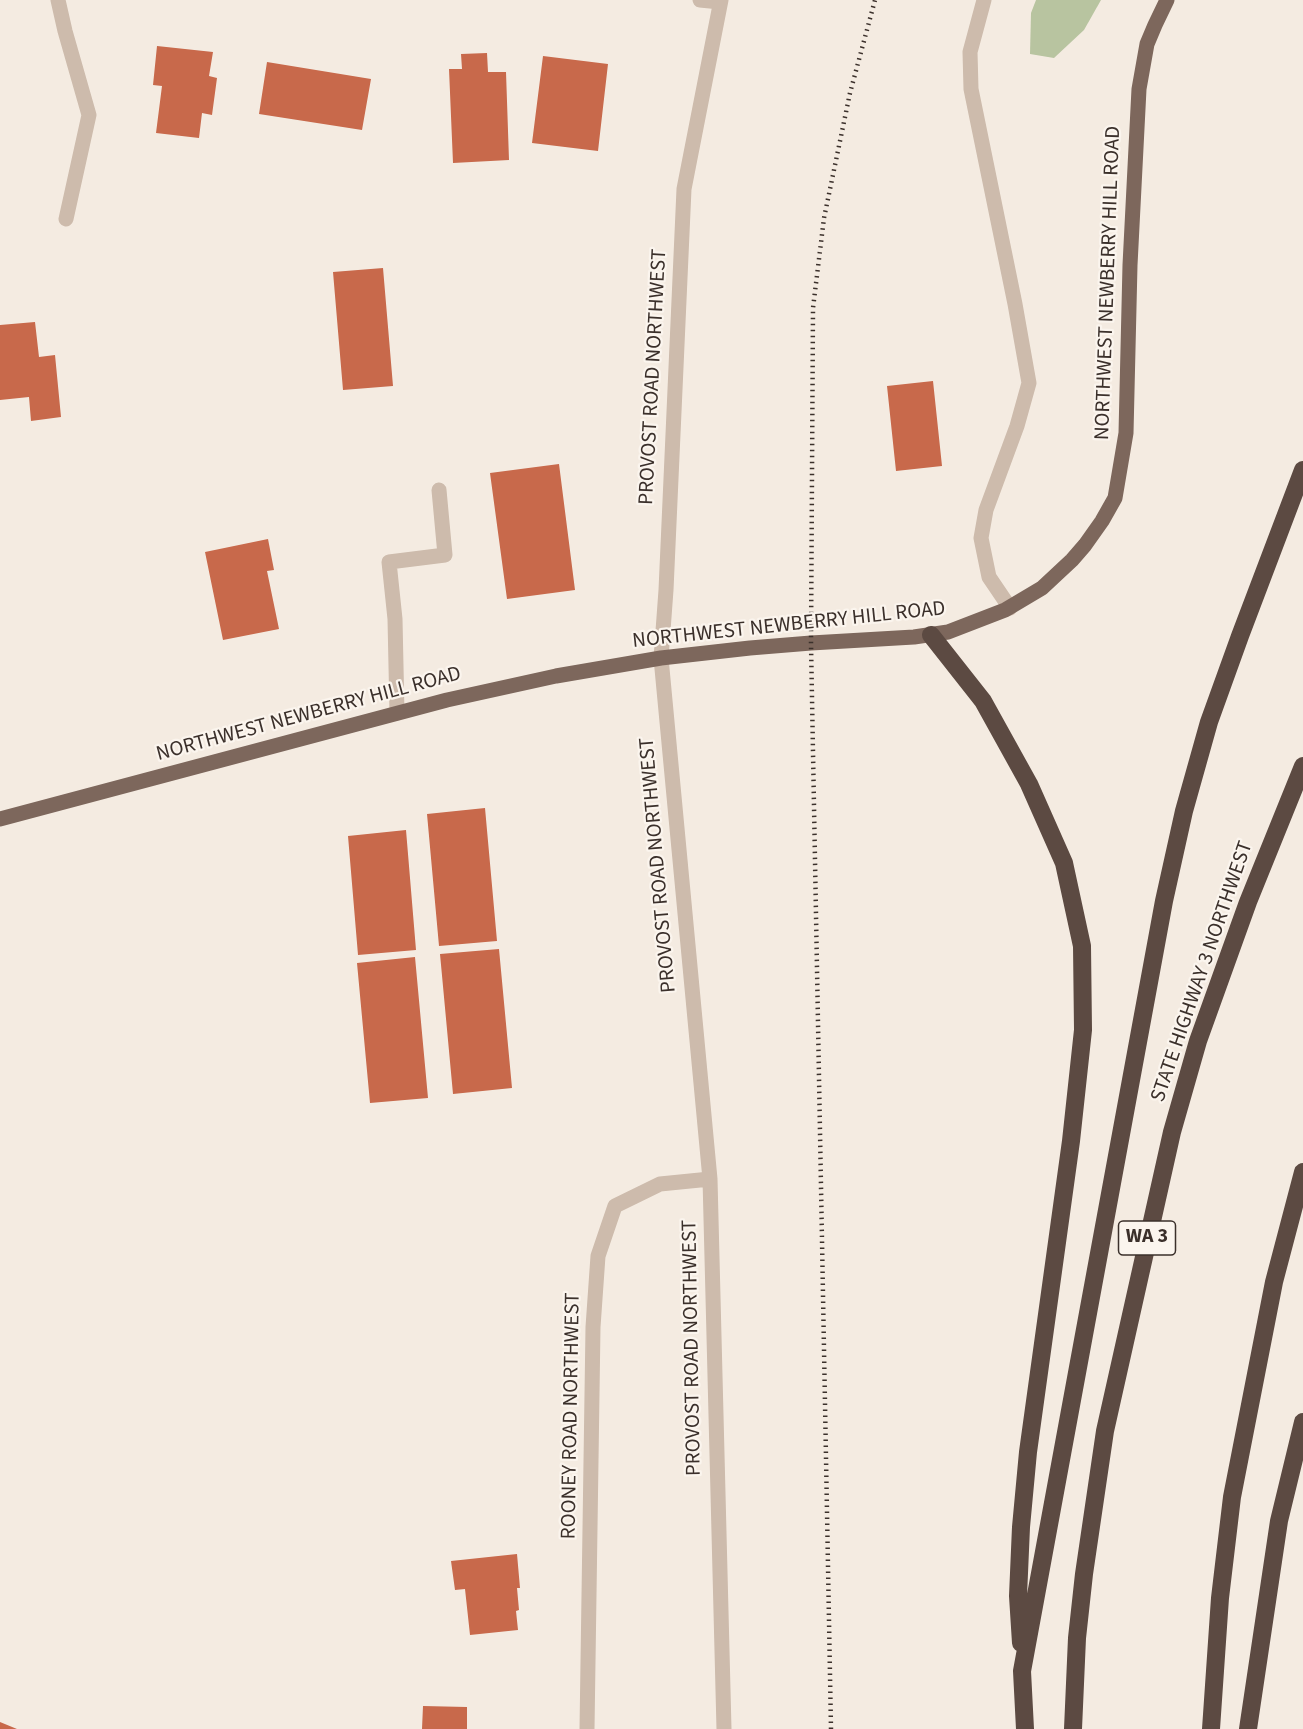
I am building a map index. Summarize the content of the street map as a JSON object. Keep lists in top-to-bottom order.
{
  "streets": {
    "highway": ["STATE HIGHWAY 3 NORTHWEST", "WA 3"],
    "main road": ["NORTHWEST NEWBERRY HILL ROAD"],
    "street": ["PROVOST ROAD NORTHWEST", "ROONEY ROAD NORTHWEST"]
  },
  "crossings": [
    ["NORTHWEST NEWBERRY HILL ROAD", "PROVOST ROAD NORTHWEST"],
    ["PROVOST ROAD NORTHWEST", "ROONEY ROAD NORTHWEST"]
  ]
}
